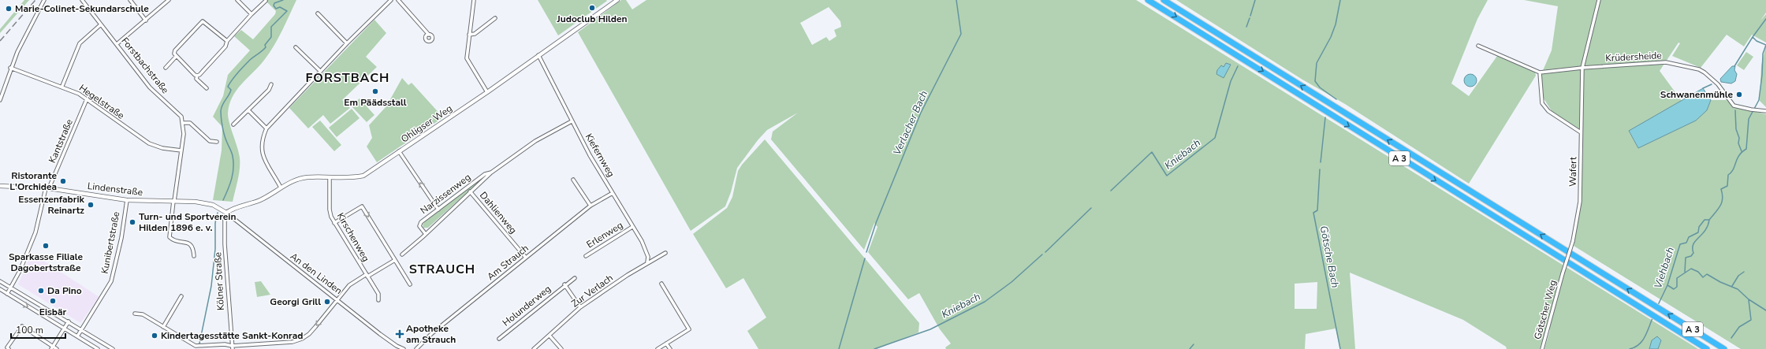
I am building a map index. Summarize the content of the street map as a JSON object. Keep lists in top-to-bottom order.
{
  "streets": {
    "highway": ["A 3"],
    "street": [
      "Krüdersheide",
      "Forstbachstraße",
      "Hegelstraße",
      "Ohligser Weg",
      "Kantstraße",
      "Kiefernweg",
      "Wafert",
      "Lindenstraße",
      "Narzissenweg",
      "Dahlienweg",
      "Erlenweg",
      "Kirschenweg",
      "Kunibertstraße",
      "Am Strauch",
      "An den Linden",
      "Kölner Straße",
      "Zur Verlach",
      "Holunderweg",
      "Götscher Weg"
    ]
  },
  "crossings": [
    ["Krüdersheide", "Wafert"],
    ["Hegelstraße", "Kantstraße"],
    ["Ohligser Weg", "Kiefernweg"],
    ["Ohligser Weg", "Lindenstraße"],
    ["Ohligser Weg", "Kirschenweg"],
    ["Ohligser Weg", "An den Linden"],
    ["Ohligser Weg", "Kölner Straße"],
    ["Kantstraße", "Lindenstraße"],
    ["Kiefernweg", "Narzissenweg"],
    ["Kiefernweg", "Erlenweg"],
    ["Kiefernweg", "Am Strauch"],
    ["Kiefernweg", "Zur Verlach"],
    ["Wafert", "Götscher Weg"],
    ["Lindenstraße", "Kunibertstraße"],
    ["Lindenstraße", "An den Linden"],
    ["Lindenstraße", "Kölner Straße"],
    ["Narzissenweg", "Dahlienweg"],
    ["Dahlienweg", "Am Strauch"],
    ["An den Linden", "Kölner Straße"],
    ["Zur Verlach", "Holunderweg"]
  ],
  "districts": ["FORSTBACH", "STRAUCH"],
  "water": [
    "Verlacher Bach",
    "Kniebach",
    "Götsche Bach",
    "Viehbach"
  ],
  "places": {
    "other": [
      "Judoclub Hilden",
      "Marie-Colinet-Sekundarschule",
      "Em Päädsstall",
      "Schwanenmühle",
      "Ristorante L'Orchidea",
      "Essenzenfabrik Reinartz",
      "Turn- und Sportverein Hilden 1896 e. v.",
      "Sparkasse Filiale Dagobertstraße",
      "Da Pino",
      "Eisbär",
      "Georgi Grill",
      "Kindertagesstätte Sankt-Konrad"
    ],
    "health": ["Apotheke am Strauch"]
  },
  "scale_bar": "100 m"
}
